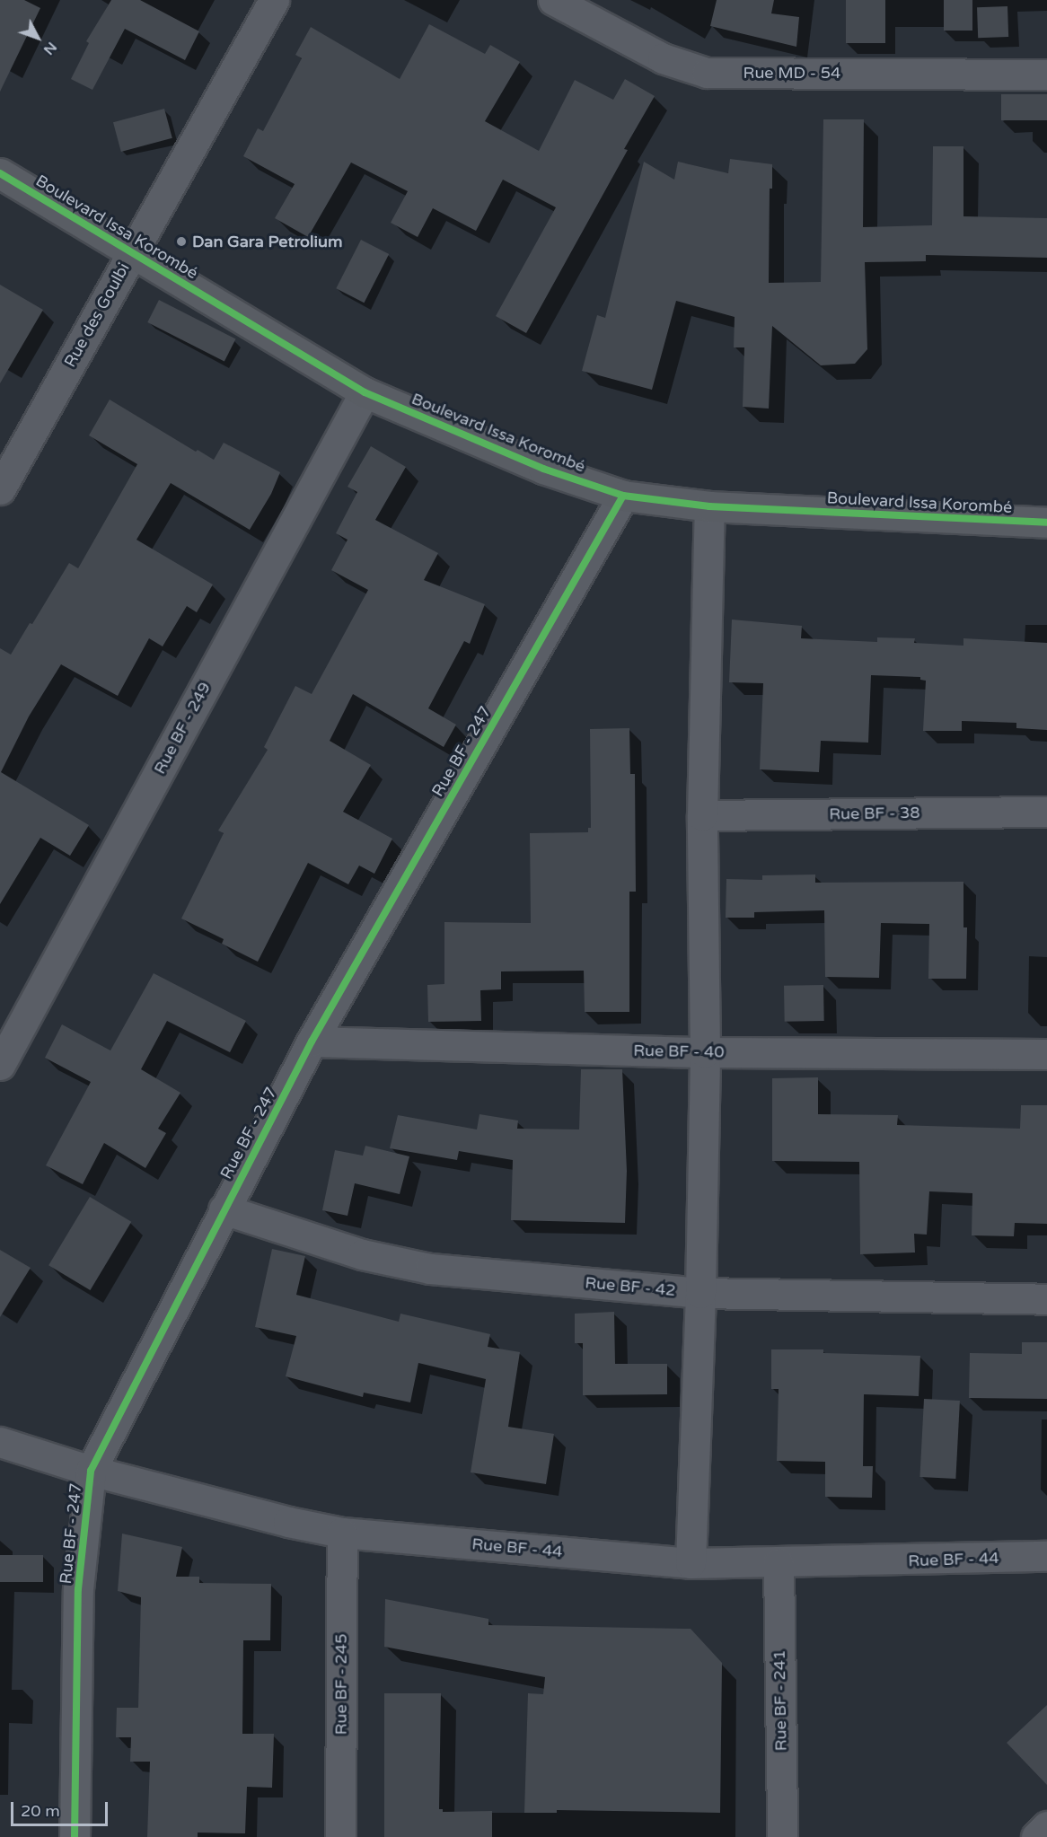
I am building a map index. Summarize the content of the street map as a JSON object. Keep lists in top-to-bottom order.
{
  "streets": {
    "street": [
      "Rue MD - 54",
      "Boulevard Issa Korombé",
      "Rue des Goulbi",
      "Rue BF - 249",
      "Rue BF - 247",
      "Rue BF - 38",
      "Rue BF - 40",
      "Rue BF - 42",
      "Rue BF - 44",
      "Rue BF - 245",
      "Rue BF - 241"
    ]
  },
  "crossings": [
    ["Boulevard Issa Korombé", "Rue des Goulbi"],
    ["Boulevard Issa Korombé", "Rue BF - 249"],
    ["Boulevard Issa Korombé", "Rue BF - 247"],
    ["Rue BF - 247", "Rue BF - 40"],
    ["Rue BF - 247", "Rue BF - 42"],
    ["Rue BF - 247", "Rue BF - 44"],
    ["Rue BF - 44", "Rue BF - 245"],
    ["Rue BF - 44", "Rue BF - 241"]
  ],
  "places": ["Dan Gara Petrolium"],
  "scale_bar": "20 m",
  "north": "bottom right"
}
